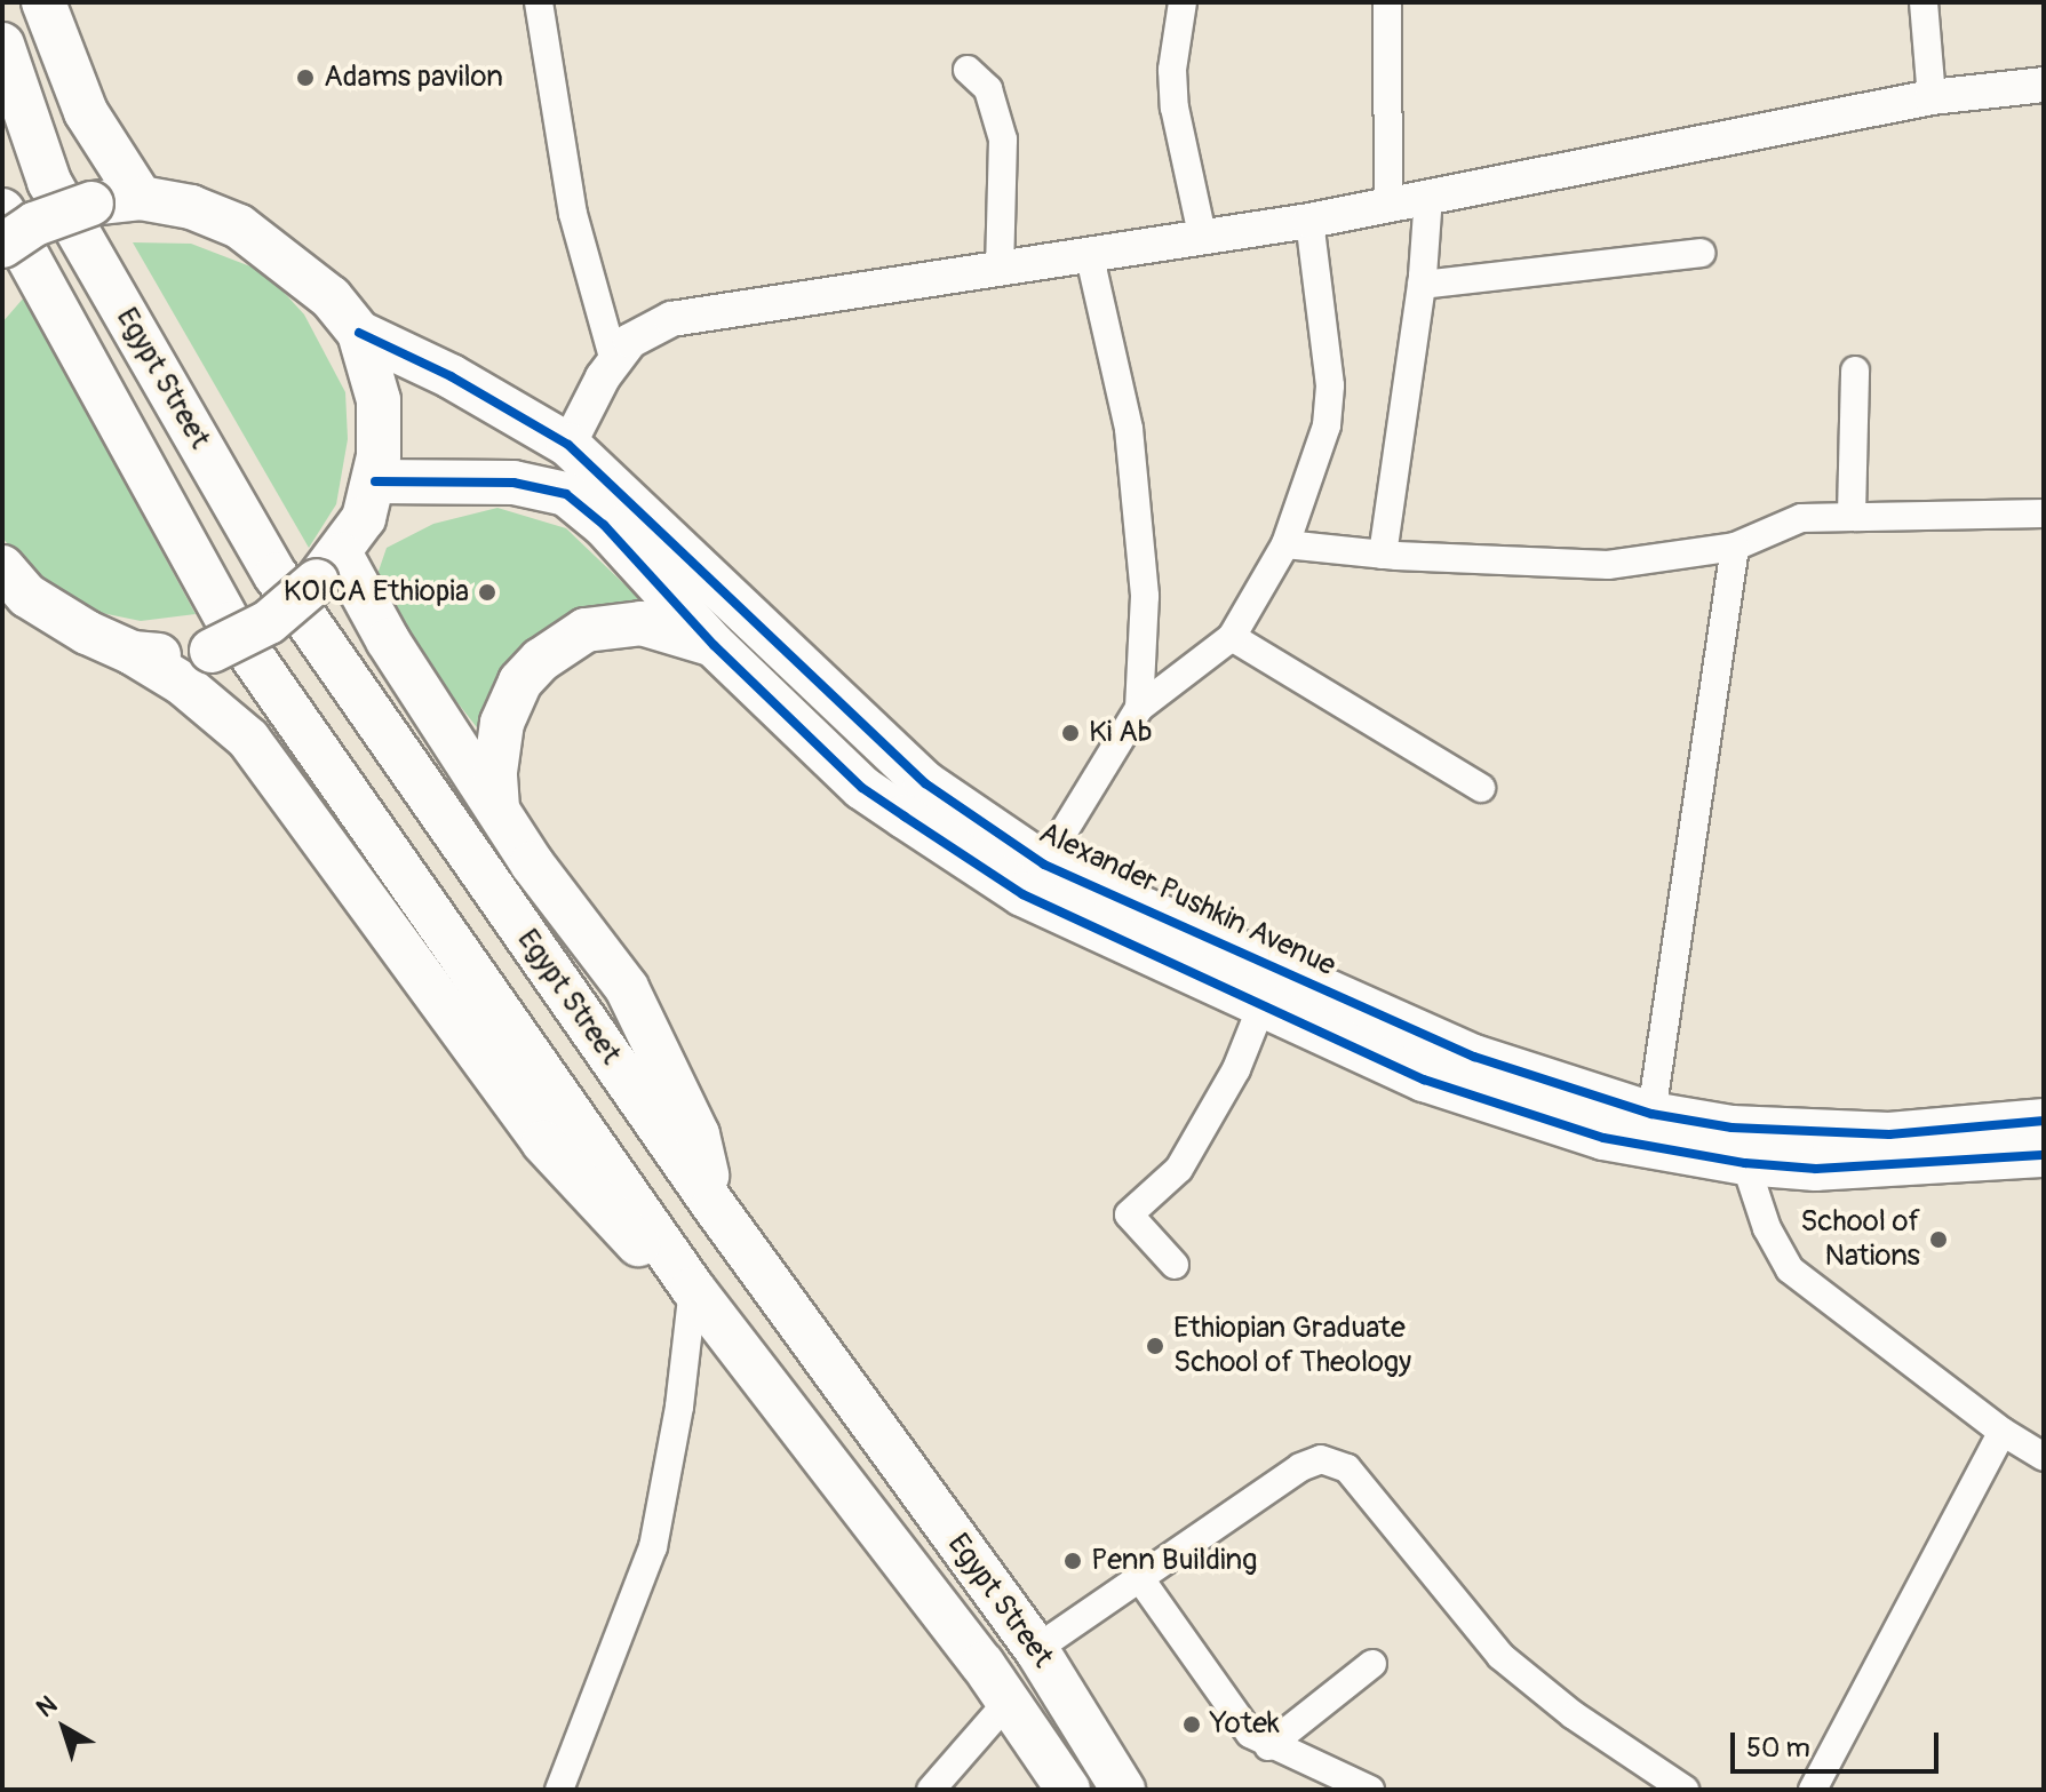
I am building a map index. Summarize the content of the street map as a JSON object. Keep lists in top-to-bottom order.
{
  "streets": {
    "main road": ["Egypt Street", "Alexander Pushkin Avenue"]
  },
  "places": [
    "Adams pavilon",
    "KOICA Ethiopia",
    "Ki Ab",
    "School of Nations",
    "Ethiopian Graduate School of Theology",
    "Penn Building",
    "Yotek"
  ],
  "scale_bar": "50 m",
  "north": "top left"
}
